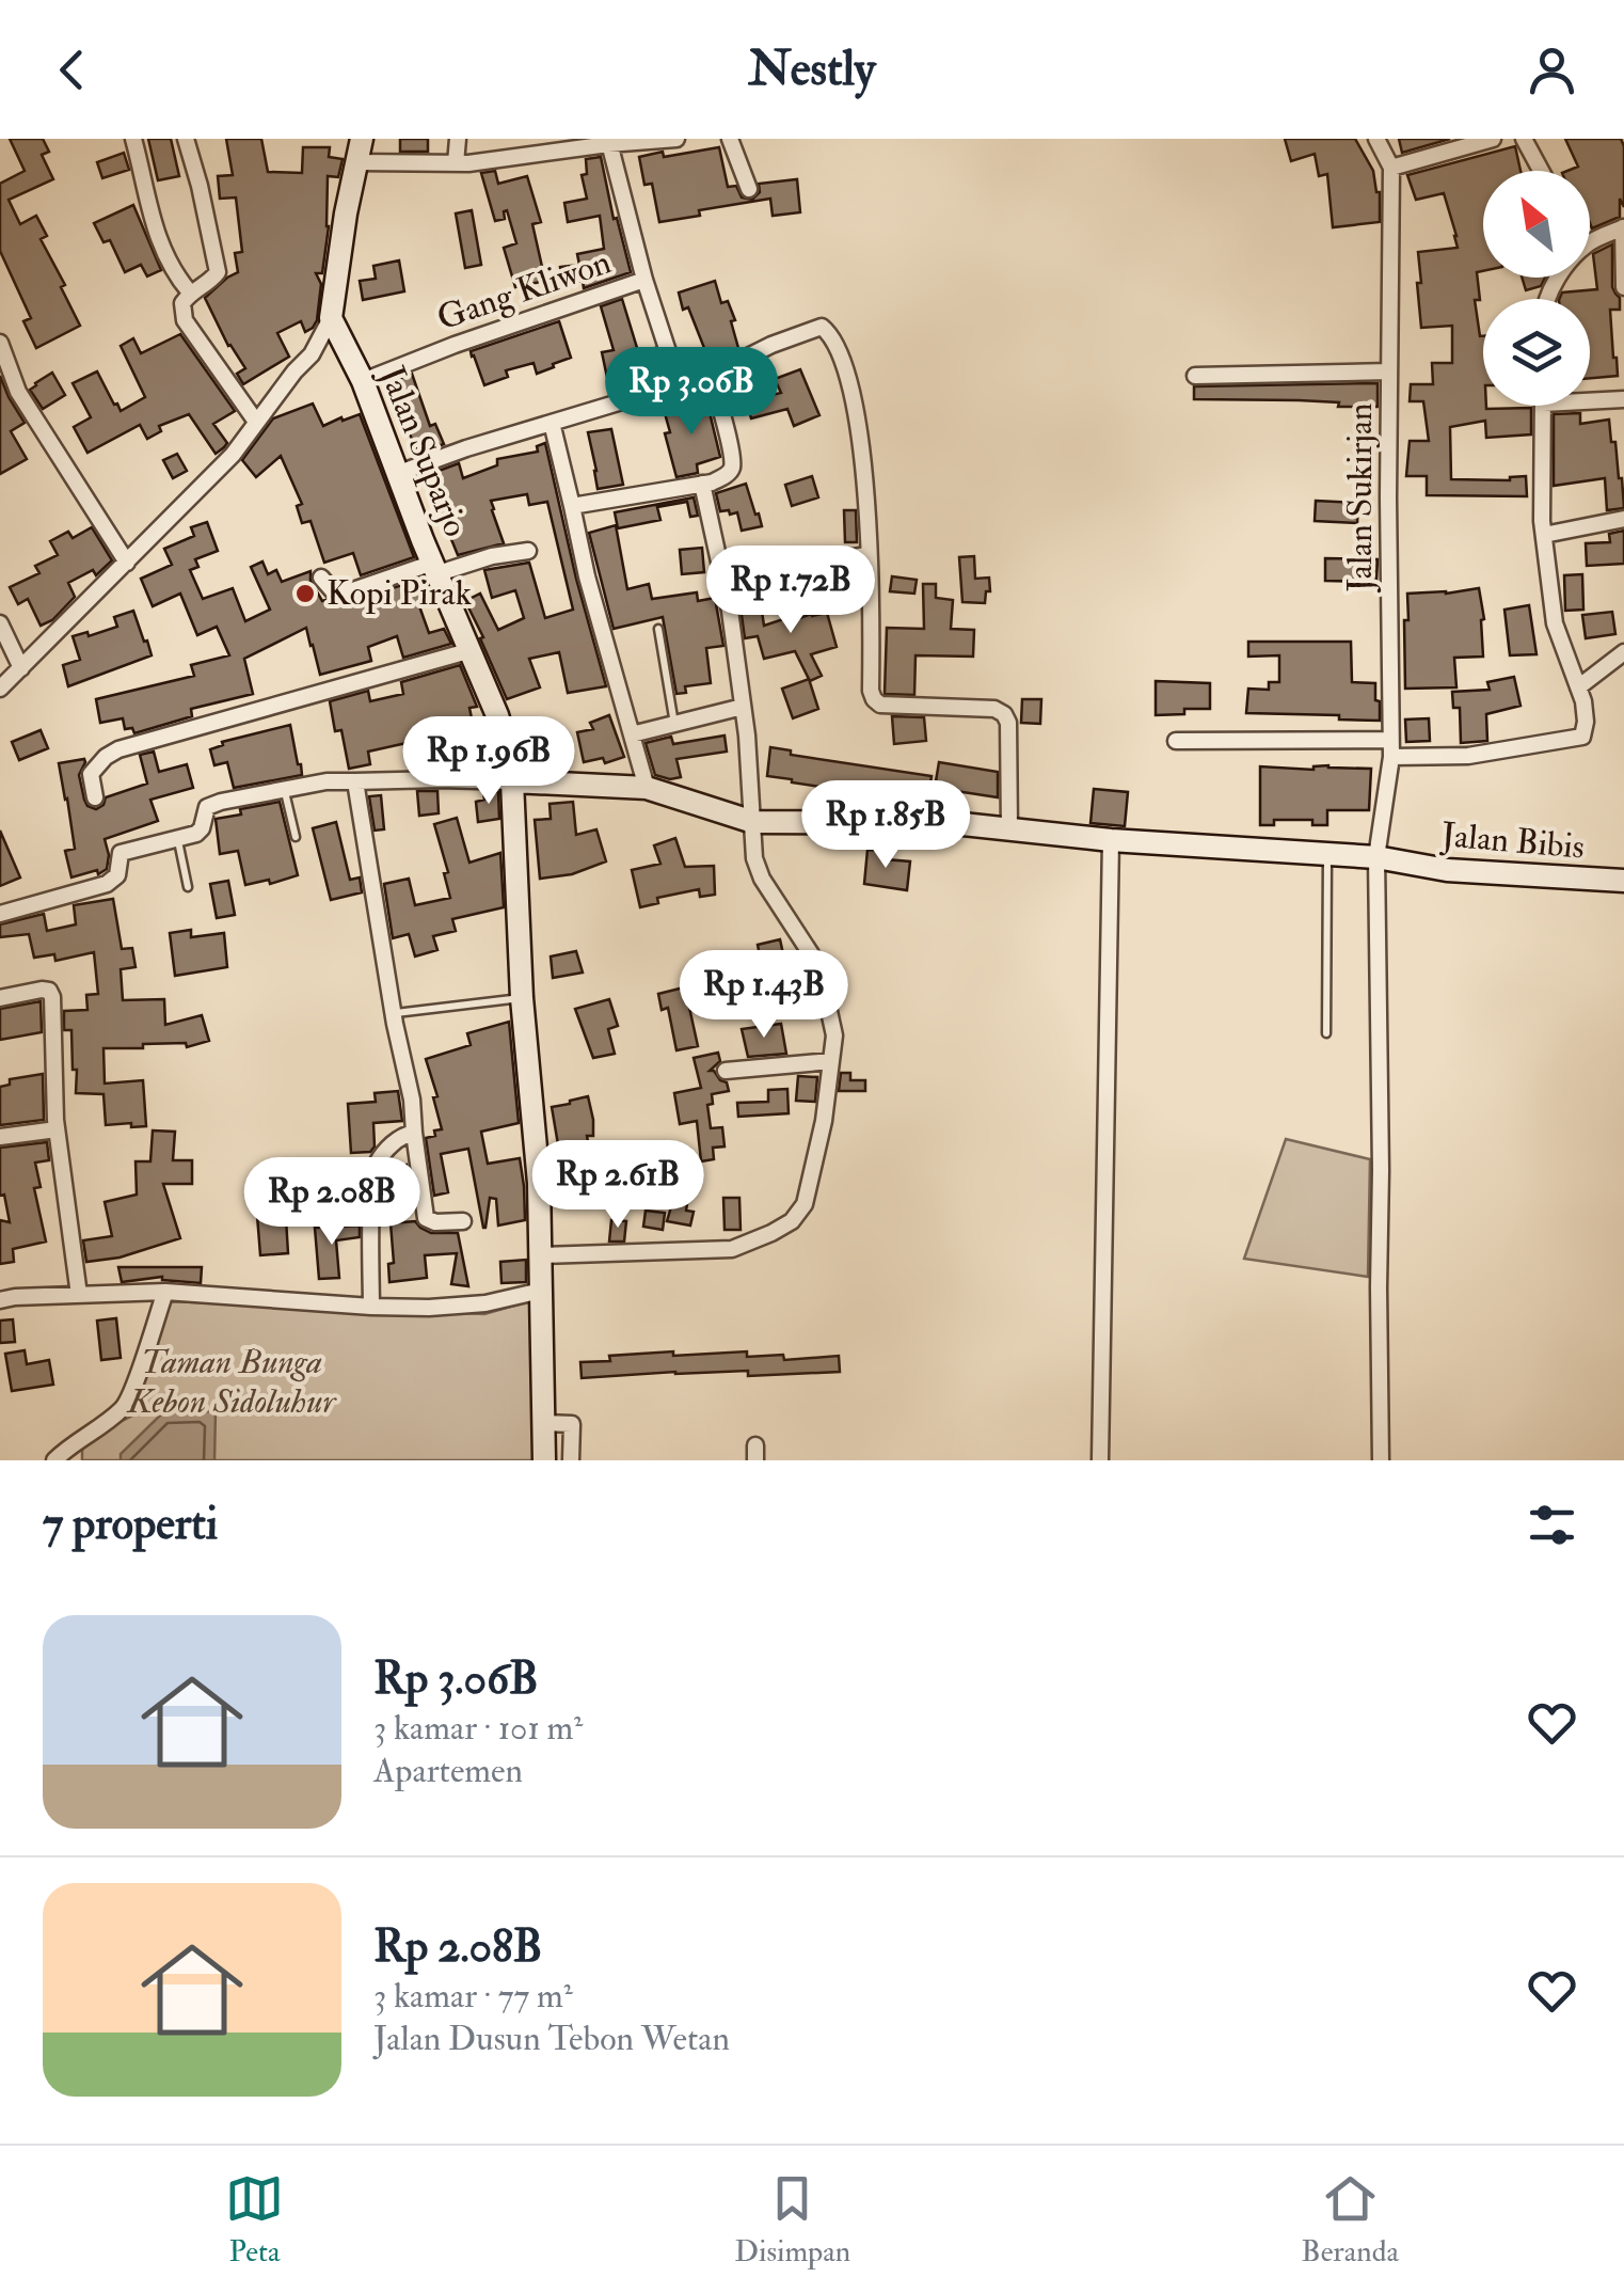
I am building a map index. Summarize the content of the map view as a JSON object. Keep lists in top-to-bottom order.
{
  "streets": {
    "main road": ["Jalan Suparjo", "Jalan Bibis"],
    "street": ["Gang Kliwon", "Jalan Sukirjan"]
  },
  "crossings": [
    ["Gang Kliwon", "Jalan Suparjo"],
    ["Jalan Suparjo", "Jalan Bibis"],
    ["Jalan Sukirjan", "Jalan Bibis"]
  ],
  "parks": ["Taman Bunga Kebon Sidoluhur"],
  "places": ["Kopi Pirak"],
  "north": "top left",
  "page": {
    "header": "Nestly",
    "price": [
      "Rp 3.06B",
      "Rp 1.72B",
      "Rp 1.96B",
      "Rp 1.85B",
      "Rp 1.43B",
      "Rp 2.61B",
      "Rp 2.08B"
    ],
    "heading": "7 properti",
    "list": [
      {
        "name": "Rp 3.06B",
        "note": "3 kamar · 101 m² · Apartemen"
      },
      {
        "name": "Rp 2.08B",
        "note": "3 kamar · 77 m² · Jalan Dusun Tebon Wetan"
      }
    ],
    "tabs": ["Peta", "Disimpan", "Beranda"]
  }
}
